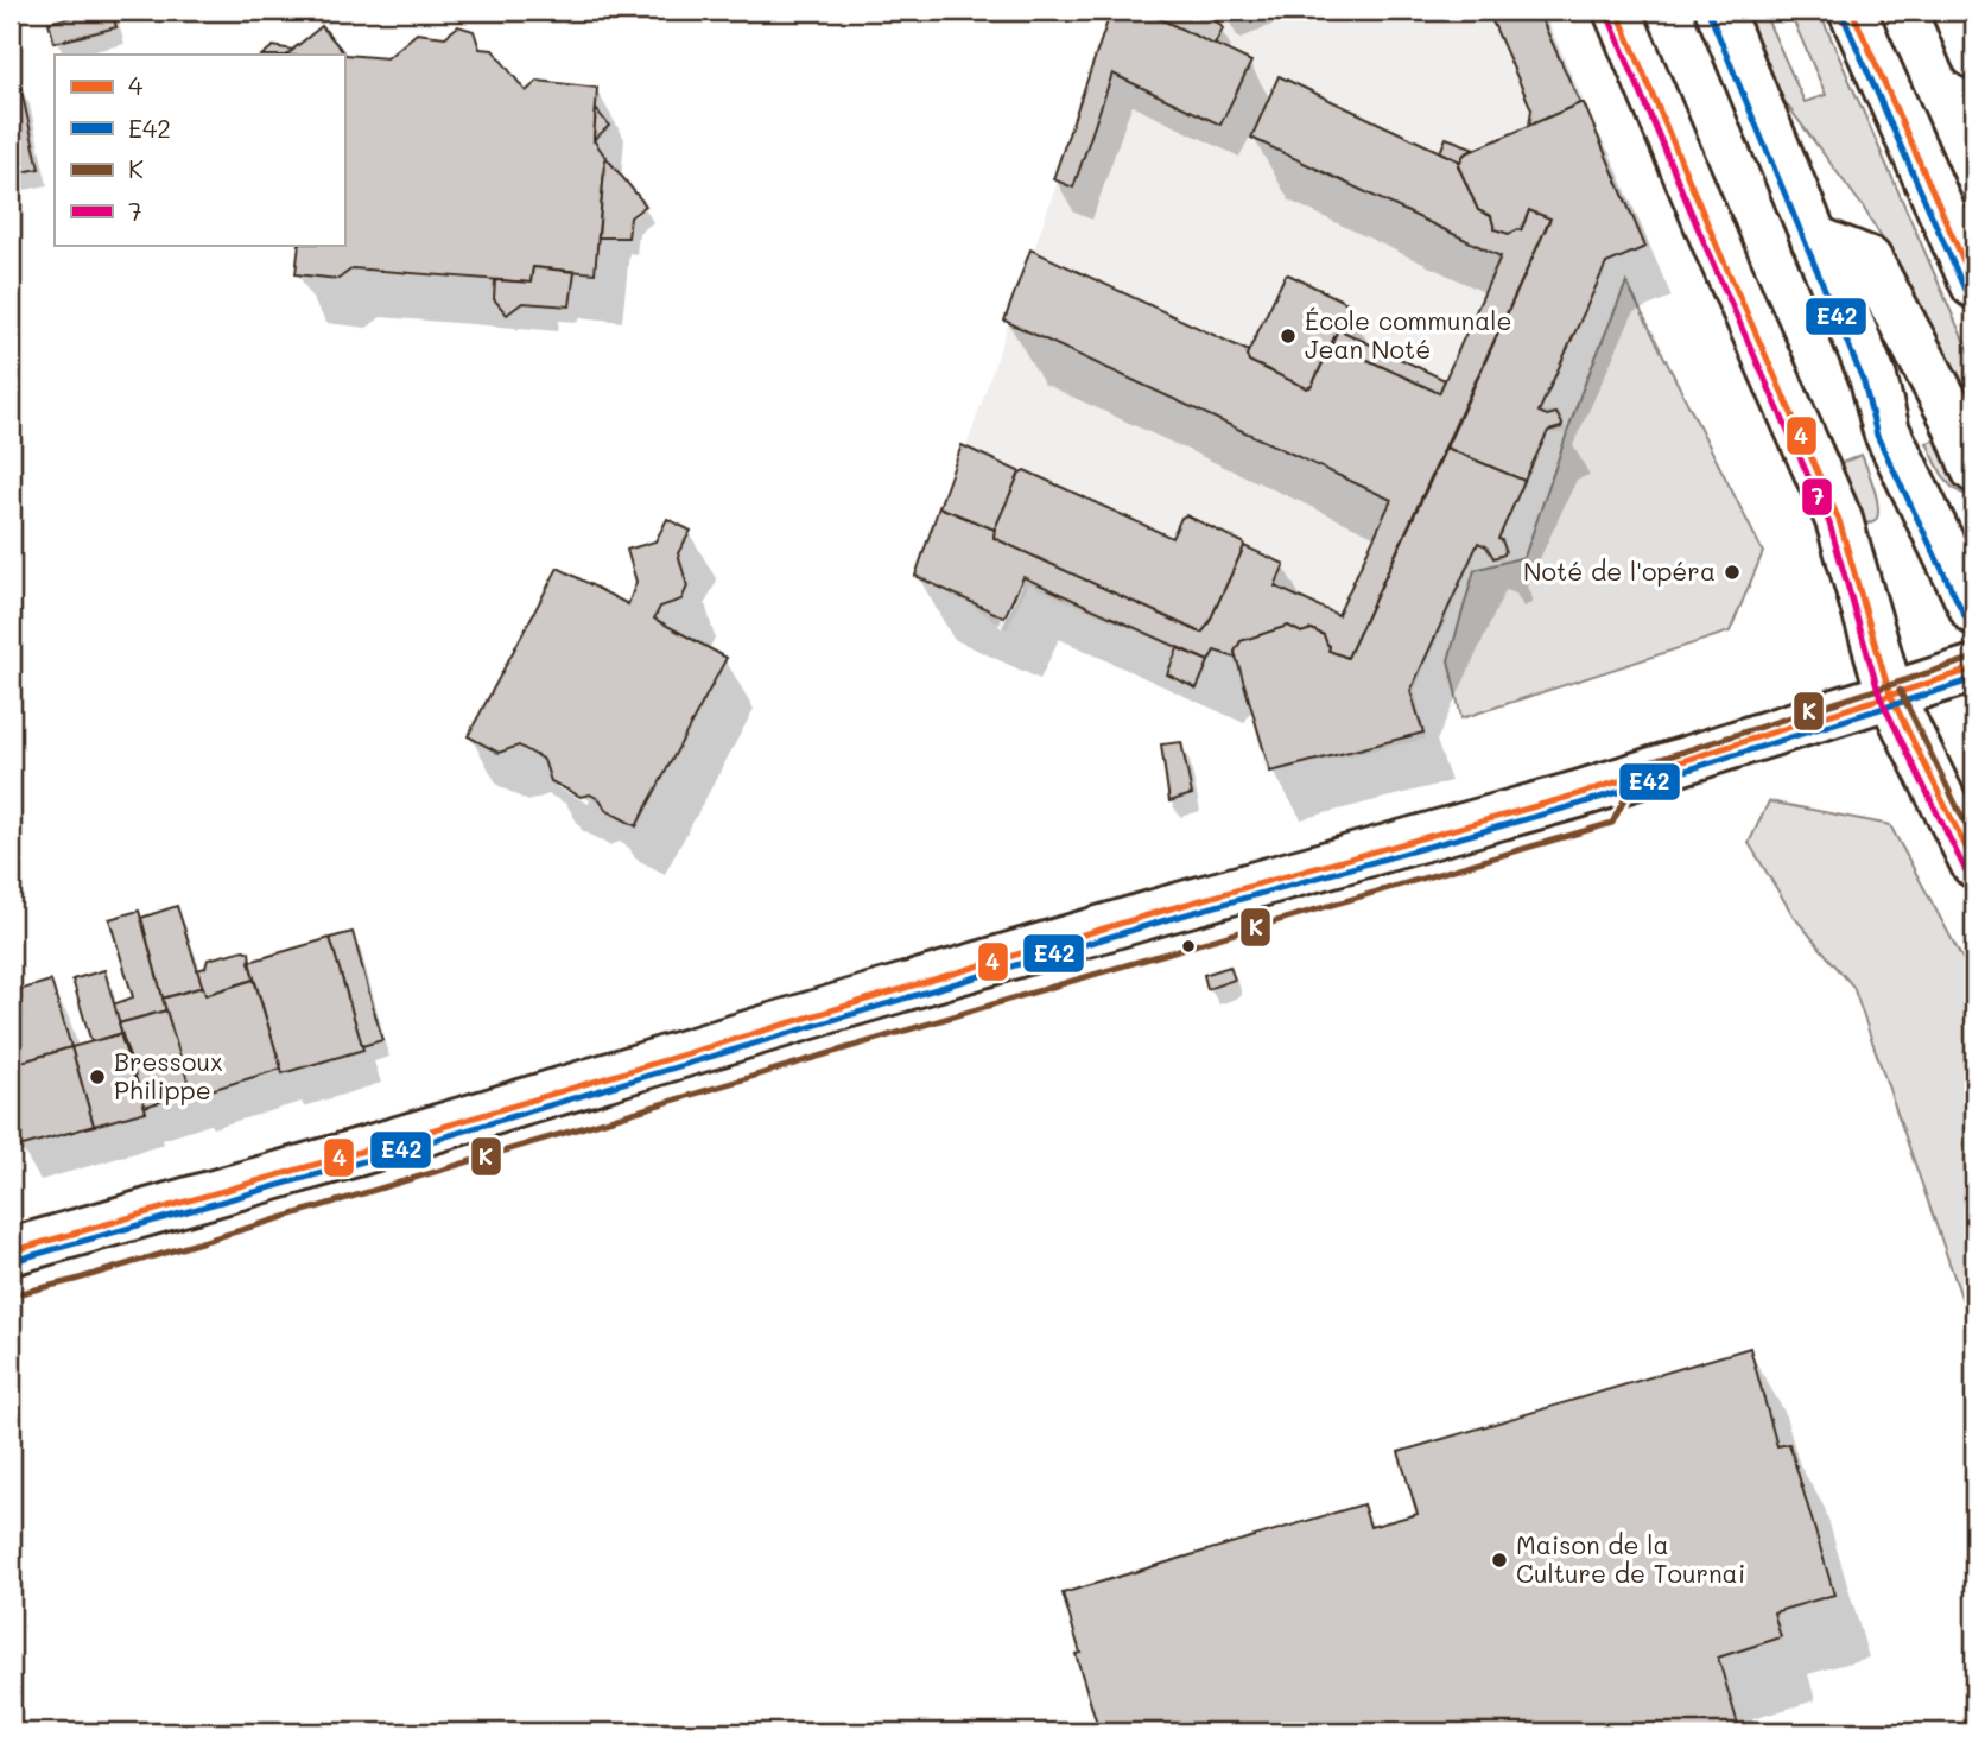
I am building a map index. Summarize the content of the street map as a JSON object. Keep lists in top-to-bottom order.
{
  "places": [
    "École communale Jean Noté",
    "Noté de l'opéra",
    "Bressoux Philippe",
    "Maison de la Culture de Tournai"
  ],
  "lines": [
    "transit line 4",
    "transit line E42",
    "transit line 7",
    "transit line K"
  ],
  "legend": [
    "4",
    "E42",
    "K",
    "7"
  ]
}
